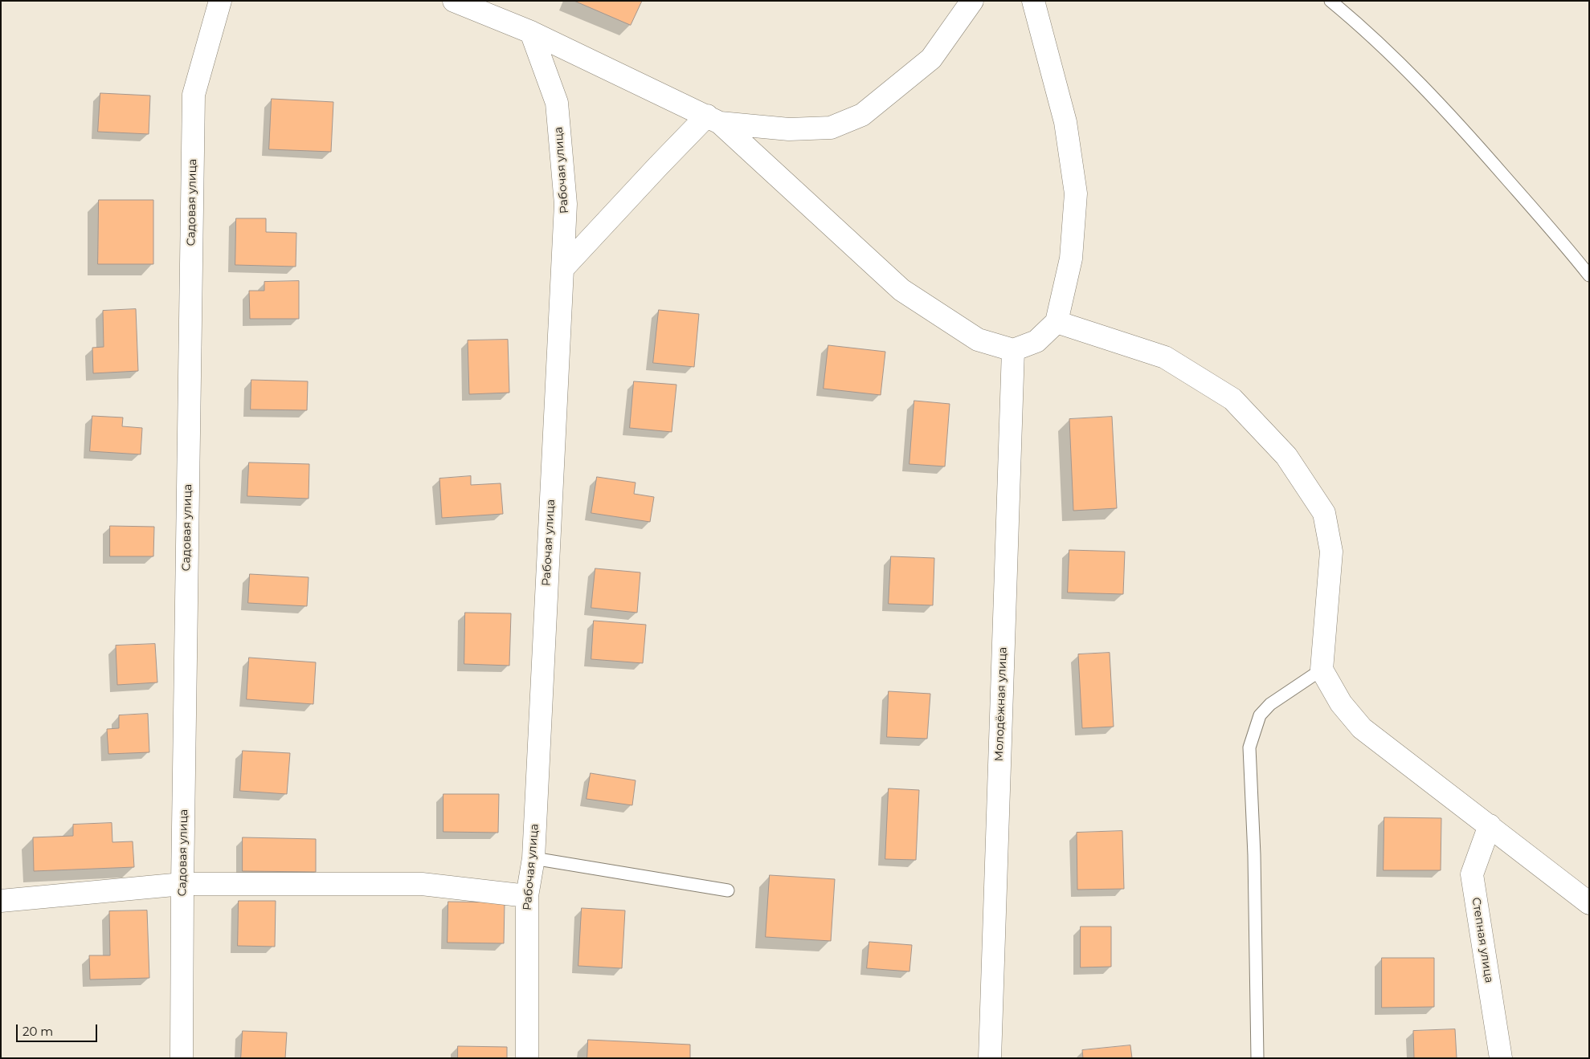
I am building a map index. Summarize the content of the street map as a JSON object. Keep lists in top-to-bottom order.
{
  "streets": {
    "street": [
      "Рабочая улица",
      "Садовая улица",
      "Молодёжная улица",
      "Степная улица"
    ]
  },
  "scale_bar": "20 m"
}
